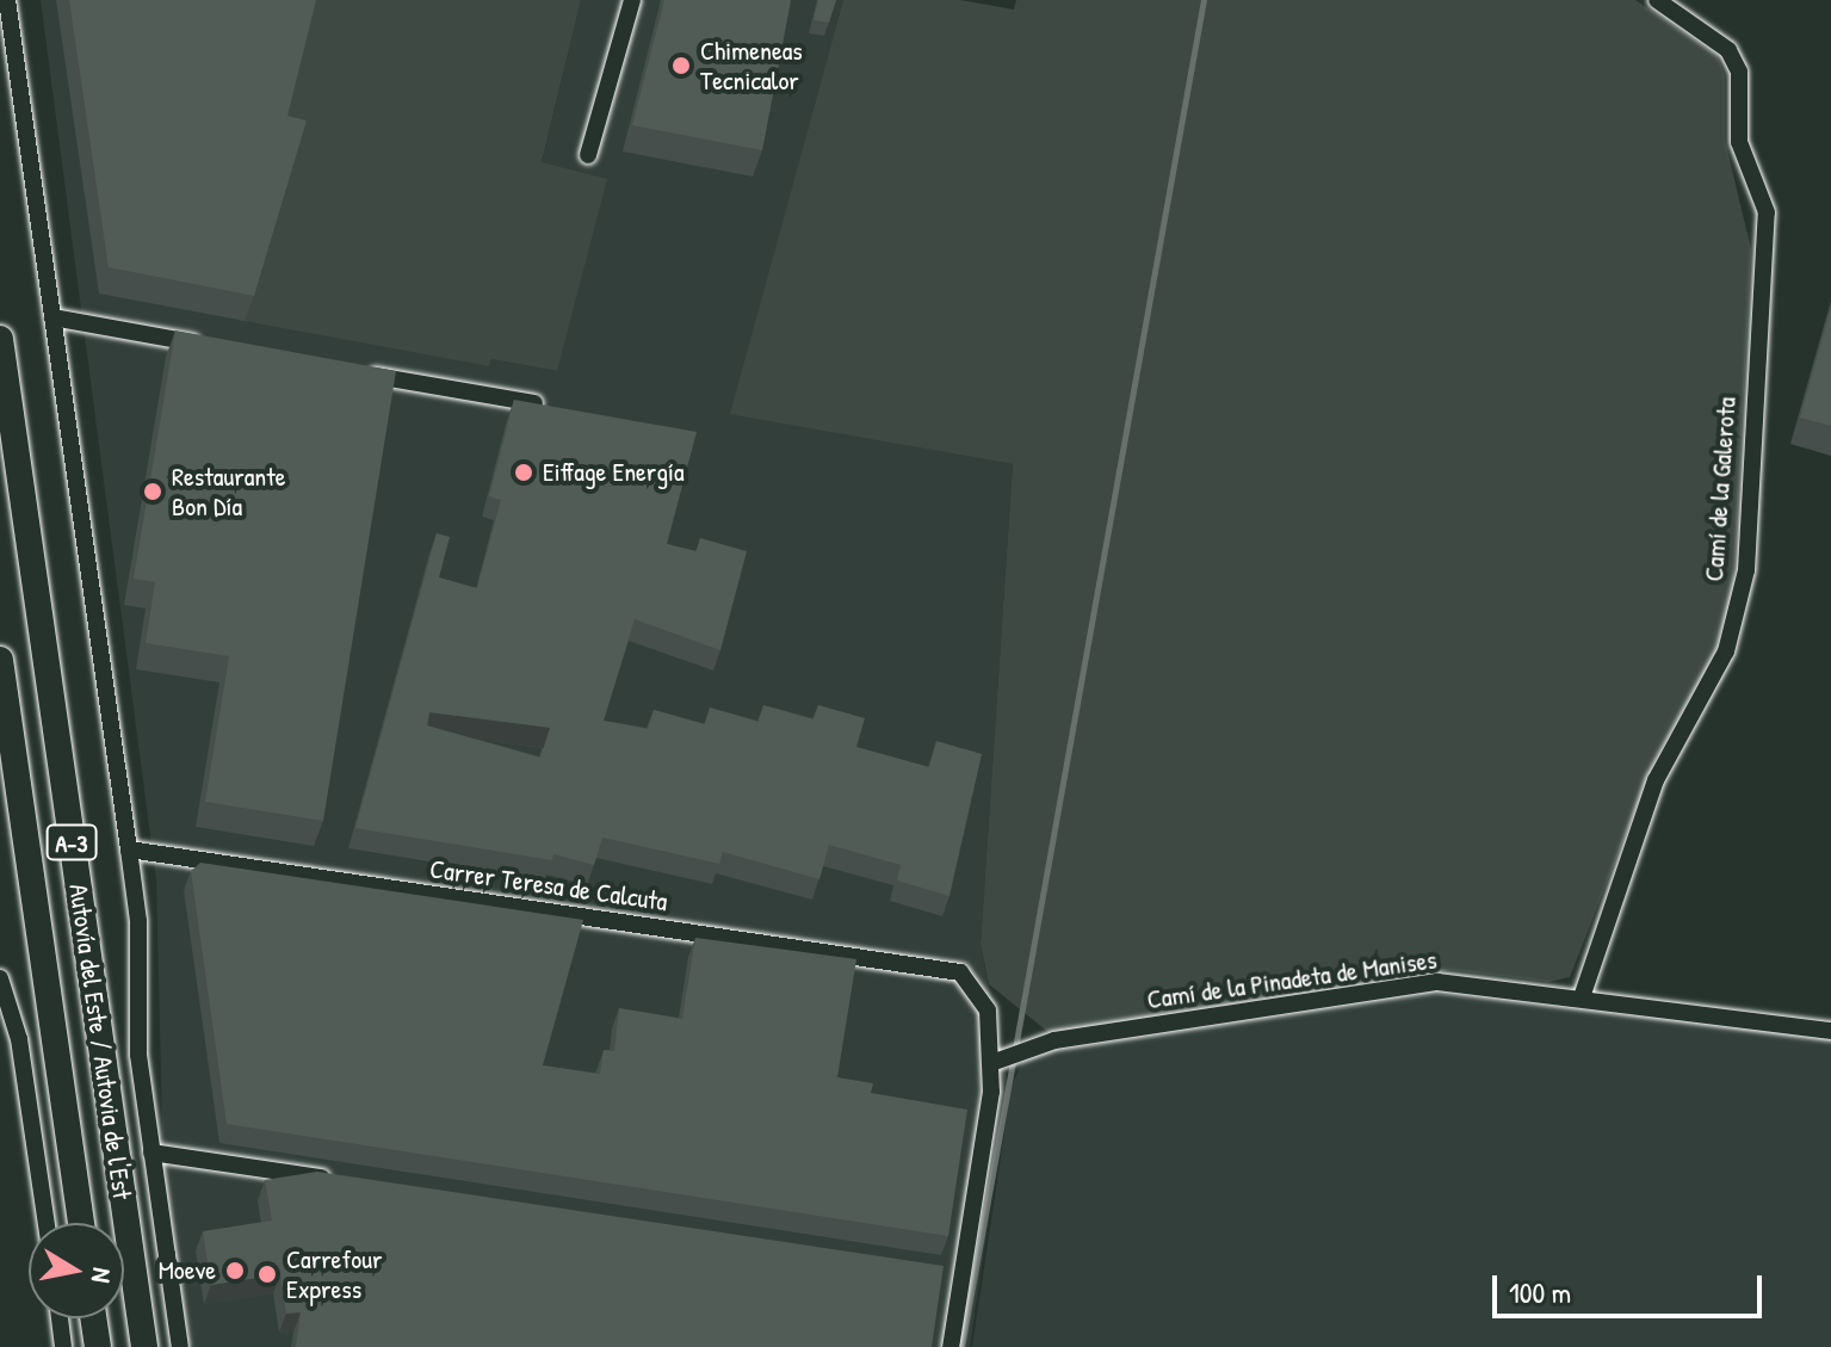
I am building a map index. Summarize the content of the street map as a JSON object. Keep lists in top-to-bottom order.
{
  "streets": {
    "highway": ["A-3", "Autovía del Este / Autovia de l'Est"],
    "street": ["Camí de la Galerota", "Carrer Teresa de Calcuta", "Camí de la Pinadeta de Manises"]
  },
  "crossings": [
    ["Camí de la Galerota", "Camí de la Pinadeta de Manises"],
    ["Carrer Teresa de Calcuta", "Camí de la Pinadeta de Manises"]
  ],
  "places": [
    "Chimeneas Tecnicalor",
    "Eiffage Energía",
    "Restaurante Bon Día",
    "Moeve",
    "Carrefour Express"
  ],
  "scale_bar": "100 m",
  "north": "right"
}
